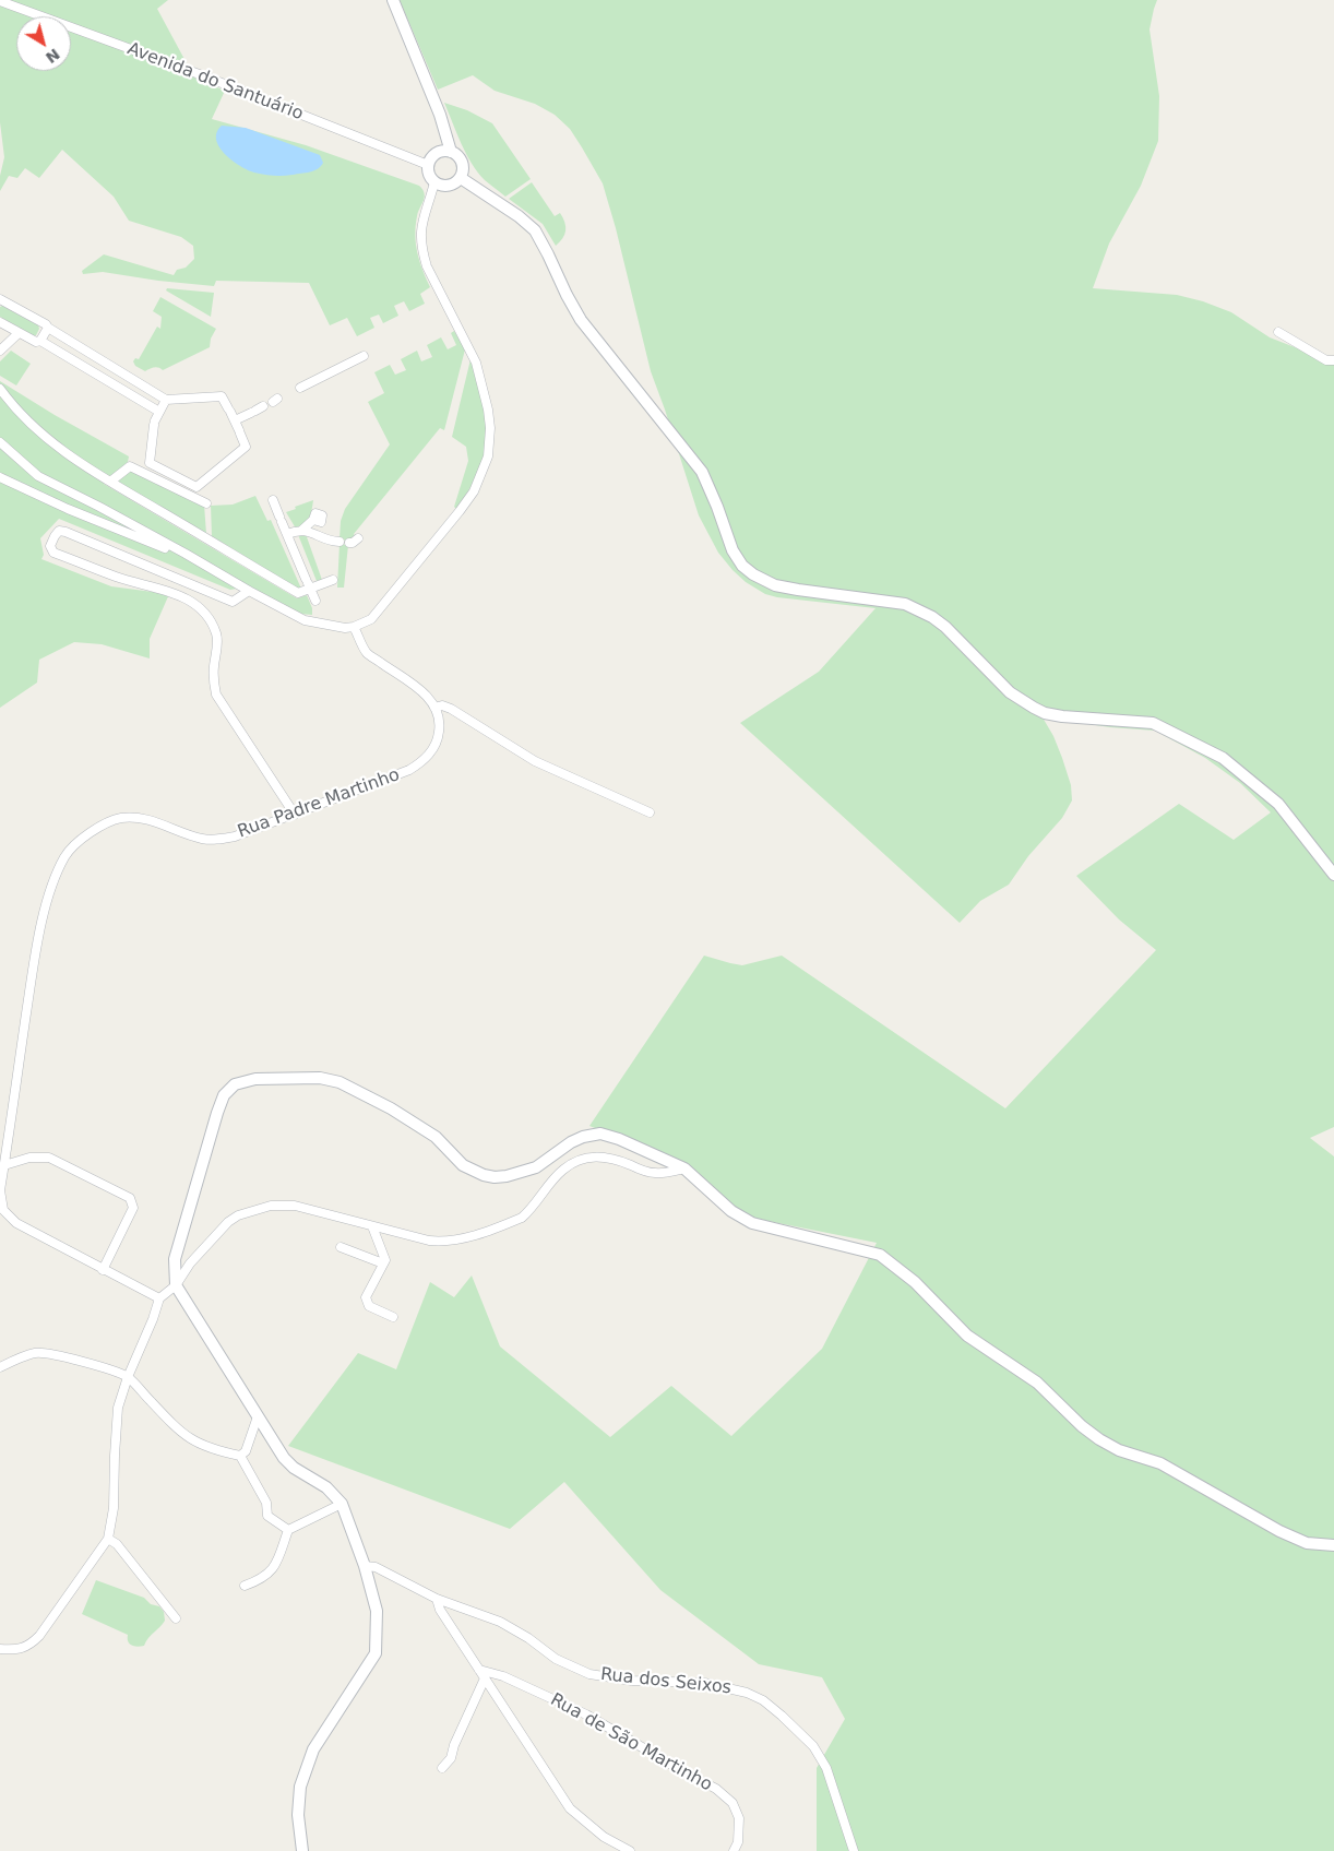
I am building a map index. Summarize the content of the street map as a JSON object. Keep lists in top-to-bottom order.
{
  "streets": {
    "street": [
      "Avenida do Santuário",
      "Rua Padre Martinho",
      "Rua dos Seixos",
      "Rua de São Martinho"
    ]
  },
  "north": "bottom right"
}
